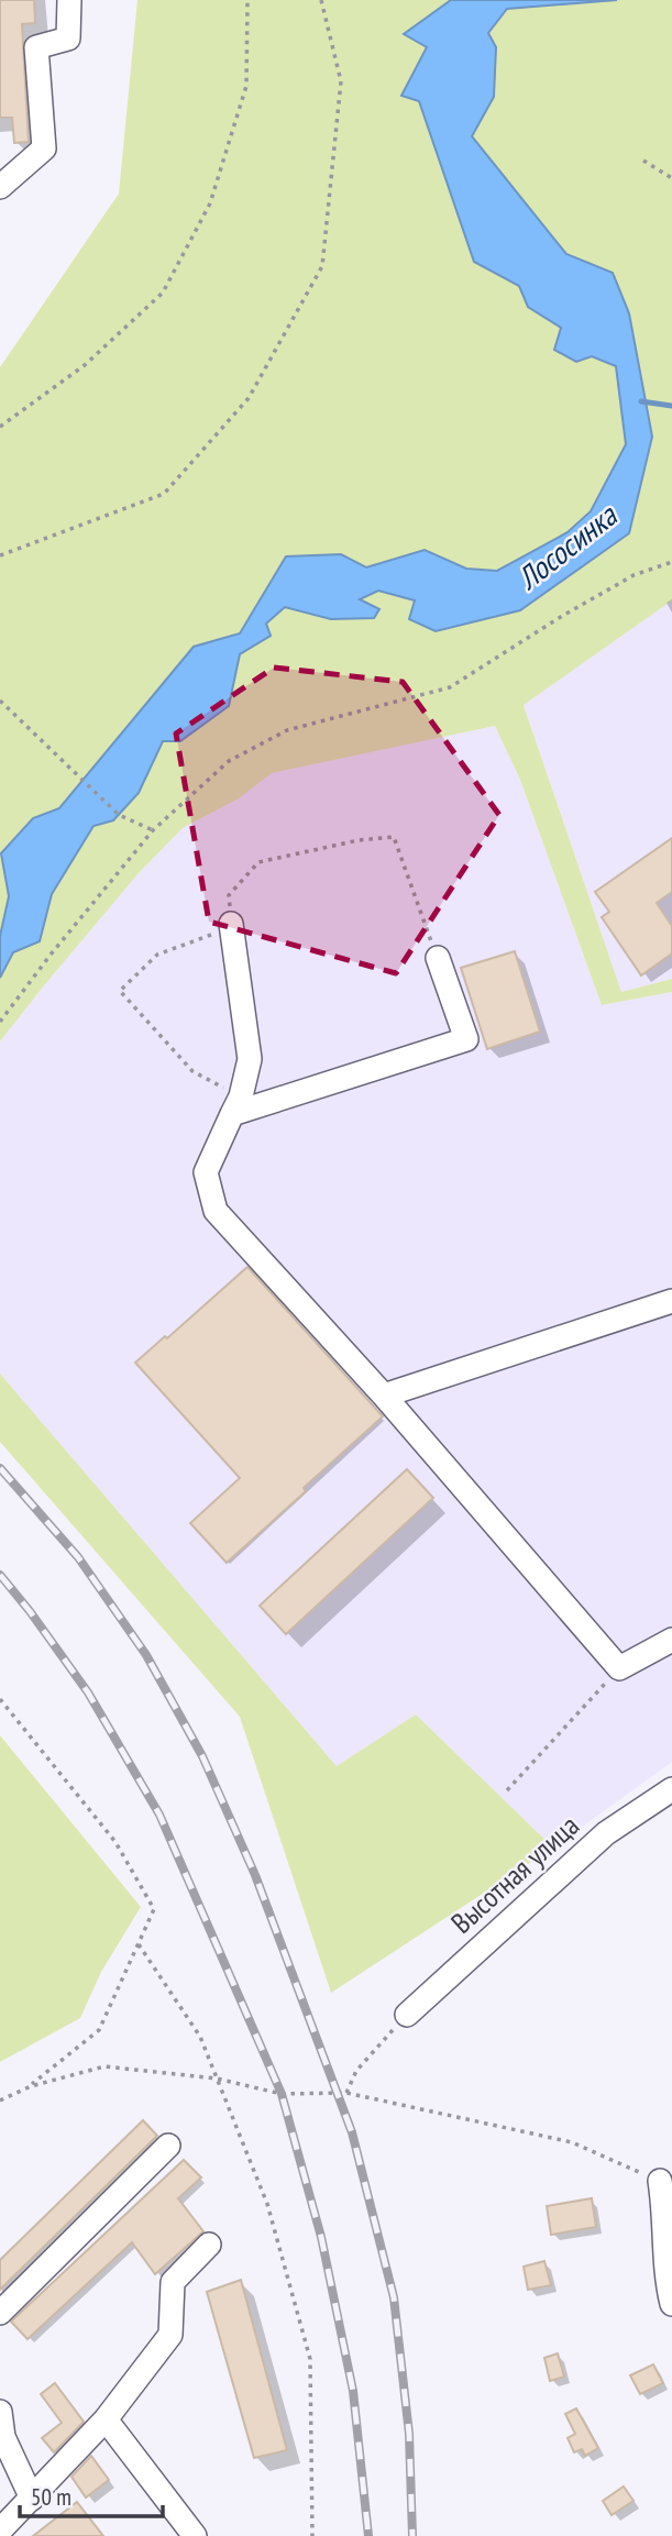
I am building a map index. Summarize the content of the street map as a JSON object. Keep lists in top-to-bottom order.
{
  "streets": {
    "lane": ["Высотная улица"]
  },
  "water": ["Лососинка"],
  "scale_bar": "50 m"
}
